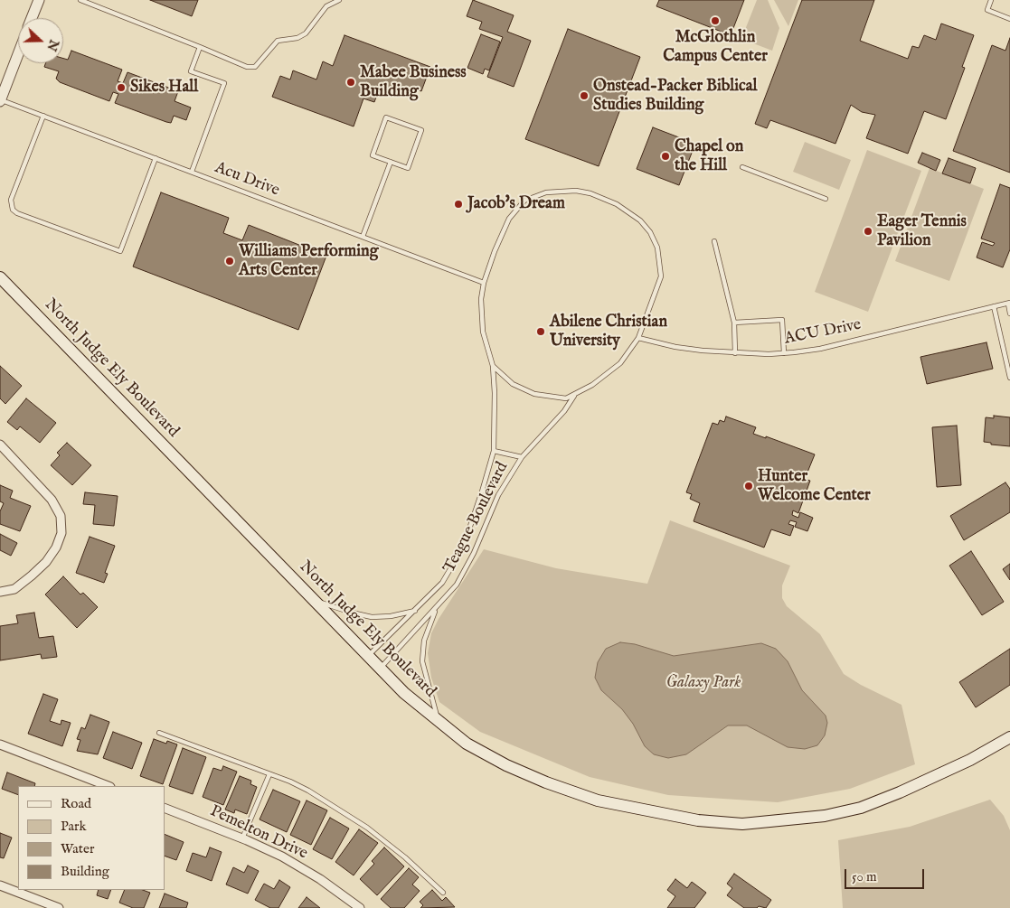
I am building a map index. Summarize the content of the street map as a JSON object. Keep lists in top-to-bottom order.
{
  "streets": {
    "main road": ["North Judge Ely Boulevard"],
    "street": ["Pemelton Drive"],
    "lane": ["Acu Drive", "ACU Drive", "Teague Boulevard"]
  },
  "crossings": [
    ["Acu Drive", "Teague Boulevard"],
    ["ACU Drive", "Teague Boulevard"],
    ["North Judge Ely Boulevard", "Teague Boulevard"]
  ],
  "parks": ["Galaxy Park"],
  "places": [
    "McGlothlin Campus Center",
    "Mabee Business Building",
    "Sikes Hall",
    "Onstead-Packer Biblical Studies Building",
    "Chapel on the Hill",
    "Jacob's Dream",
    "Eager Tennis Pavilion",
    "Williams Performing Arts Center",
    "Abilene Christian University",
    "Hunter Welcome Center"
  ],
  "legend": [
    "Road",
    "Park",
    "Water",
    "Building"
  ],
  "scale_bar": "50 m",
  "north": "right"
}
